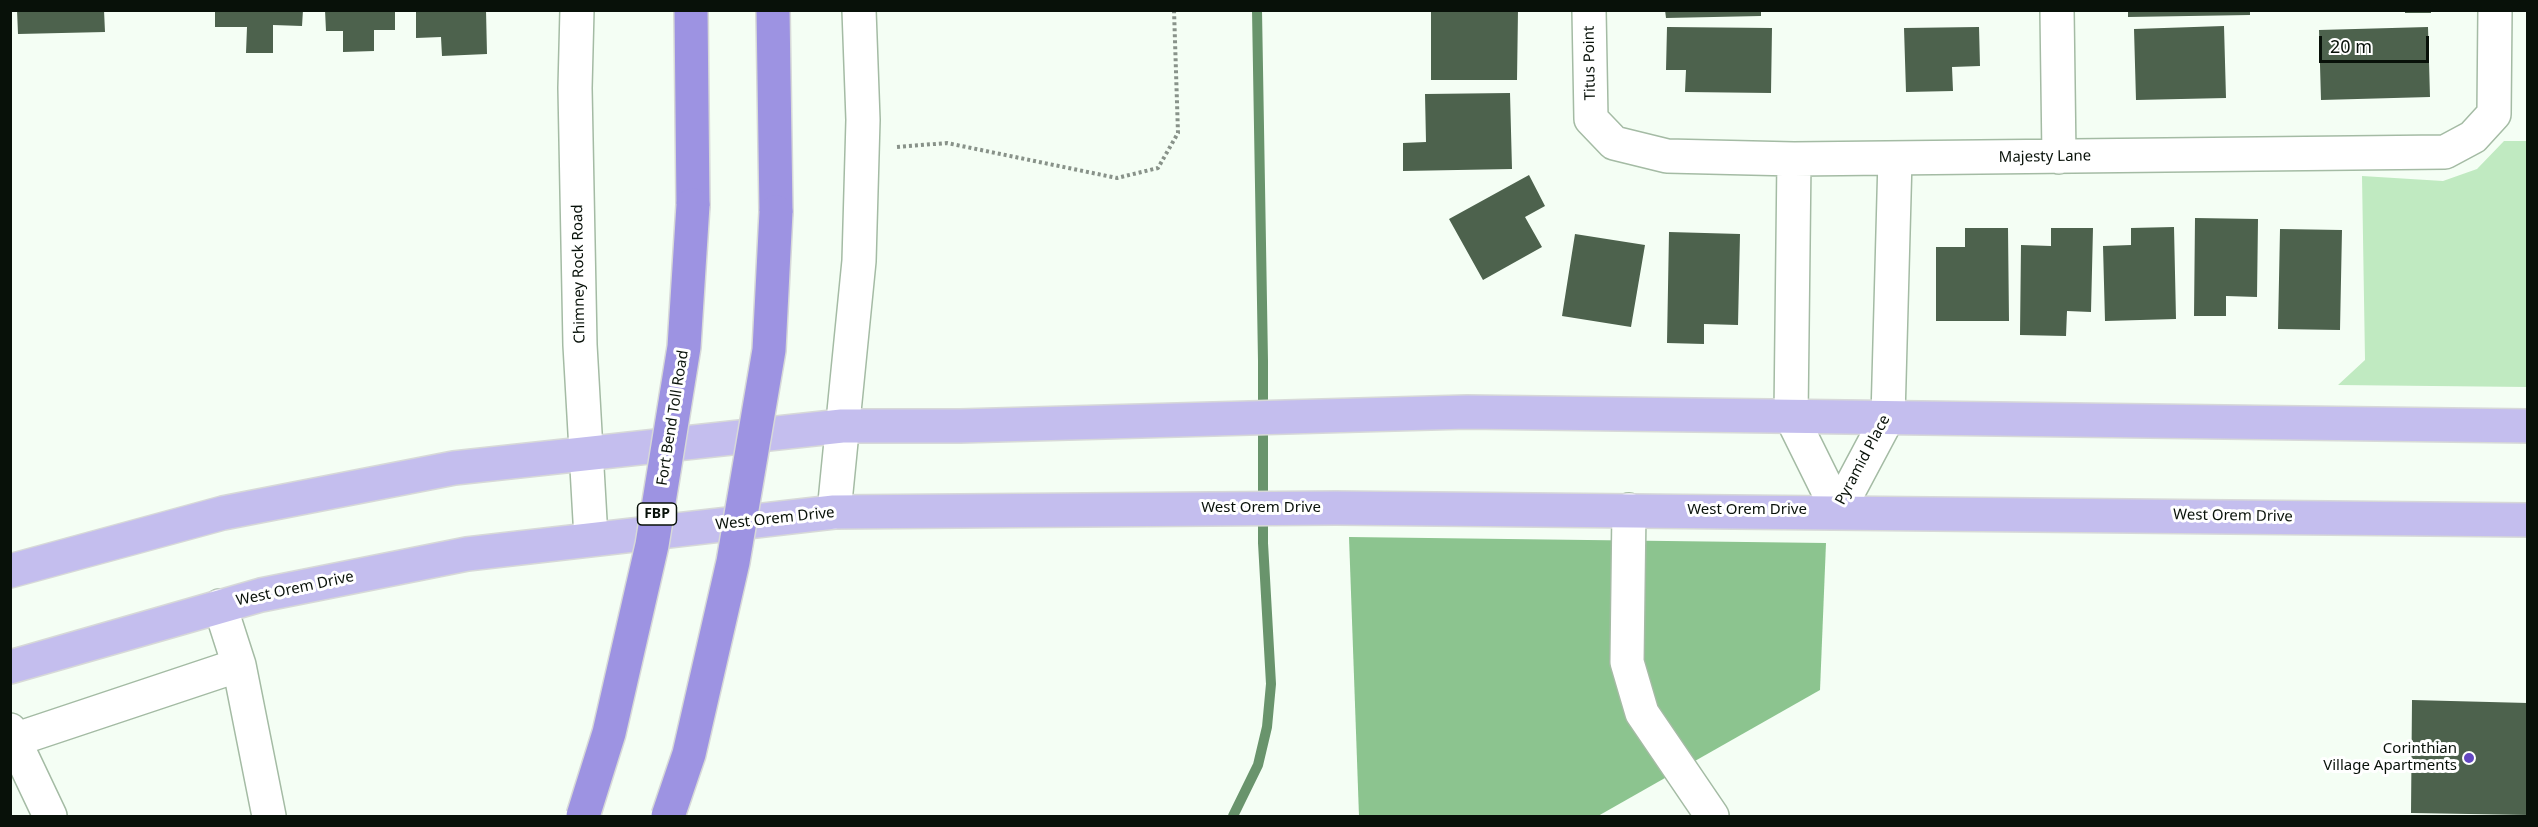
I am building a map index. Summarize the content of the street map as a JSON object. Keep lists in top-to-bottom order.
{
  "streets": {
    "highway": ["Fort Bend Toll Road", "FBP"],
    "main road": ["West Orem Drive"],
    "street": [
      "Titus Point",
      "Majesty Lane",
      "Chimney Rock Road",
      "Pyramid Place"
    ]
  },
  "crossings": [
    ["Titus Point", "Majesty Lane"],
    ["Majesty Lane", "Pyramid Place"],
    ["Chimney Rock Road", "West Orem Drive"],
    ["Pyramid Place", "West Orem Drive"]
  ],
  "places": ["Corinthian Village Apartments"],
  "scale_bar": "20 m"
}
